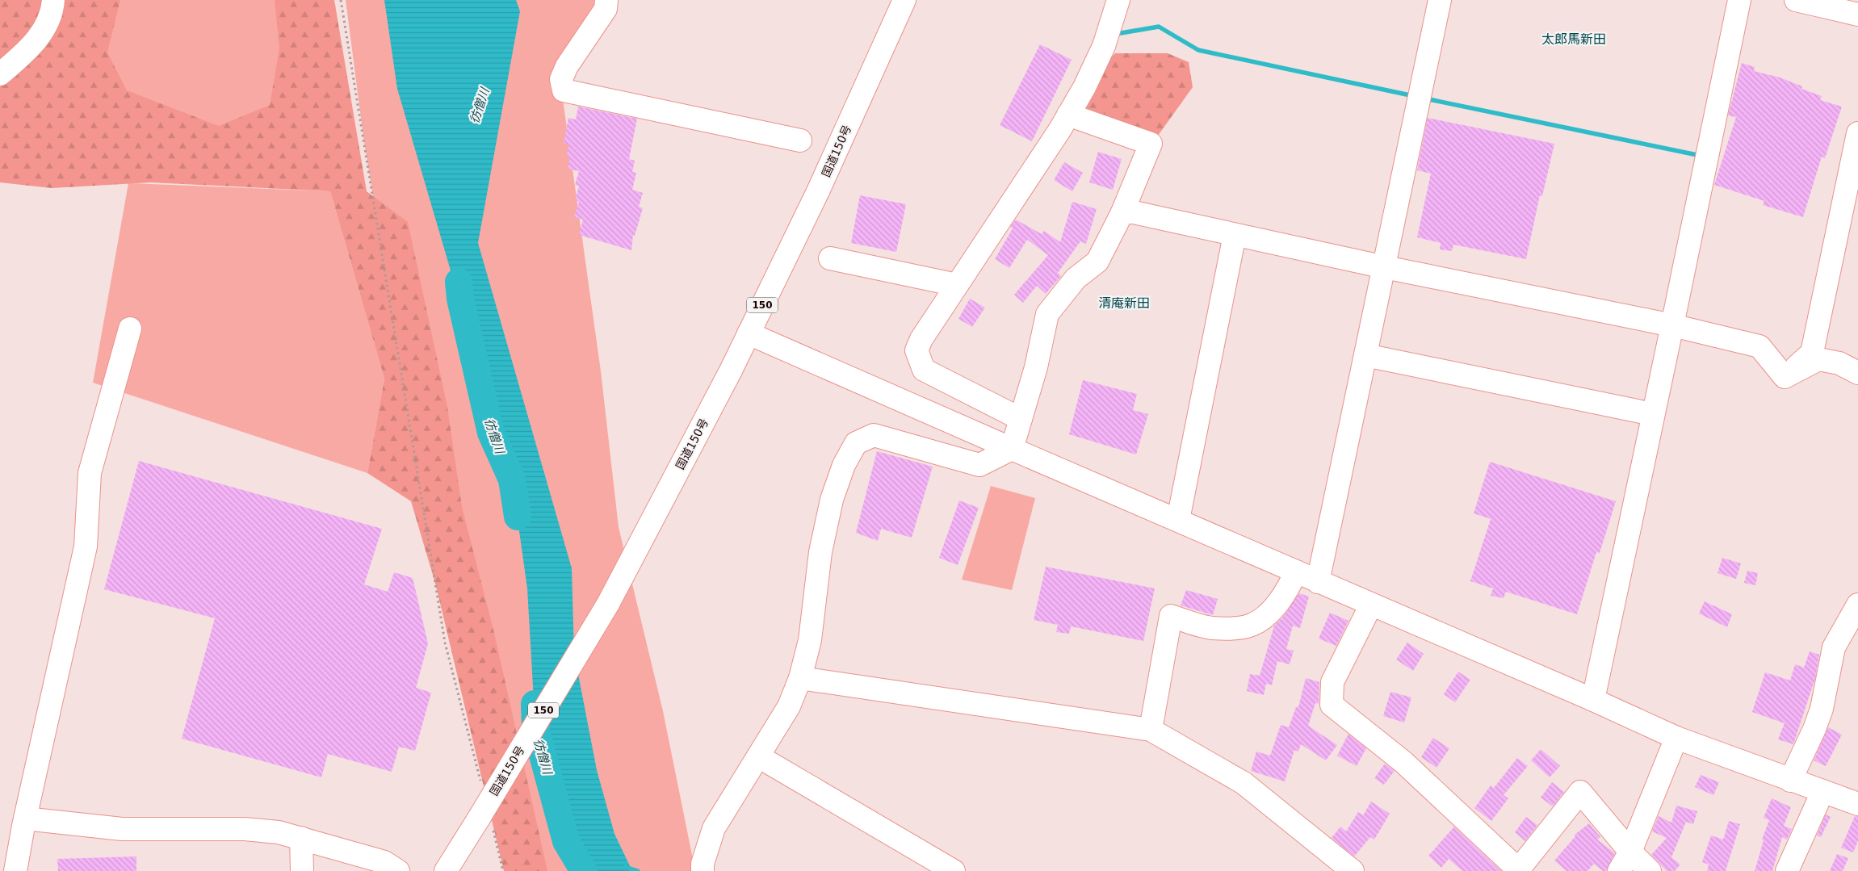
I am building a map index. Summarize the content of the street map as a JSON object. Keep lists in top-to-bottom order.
{
  "streets": {
    "main road": ["国道150号", "150"]
  },
  "districts": ["太郎馬新田", "清庵新田"],
  "water": ["彷僧川"]
}
